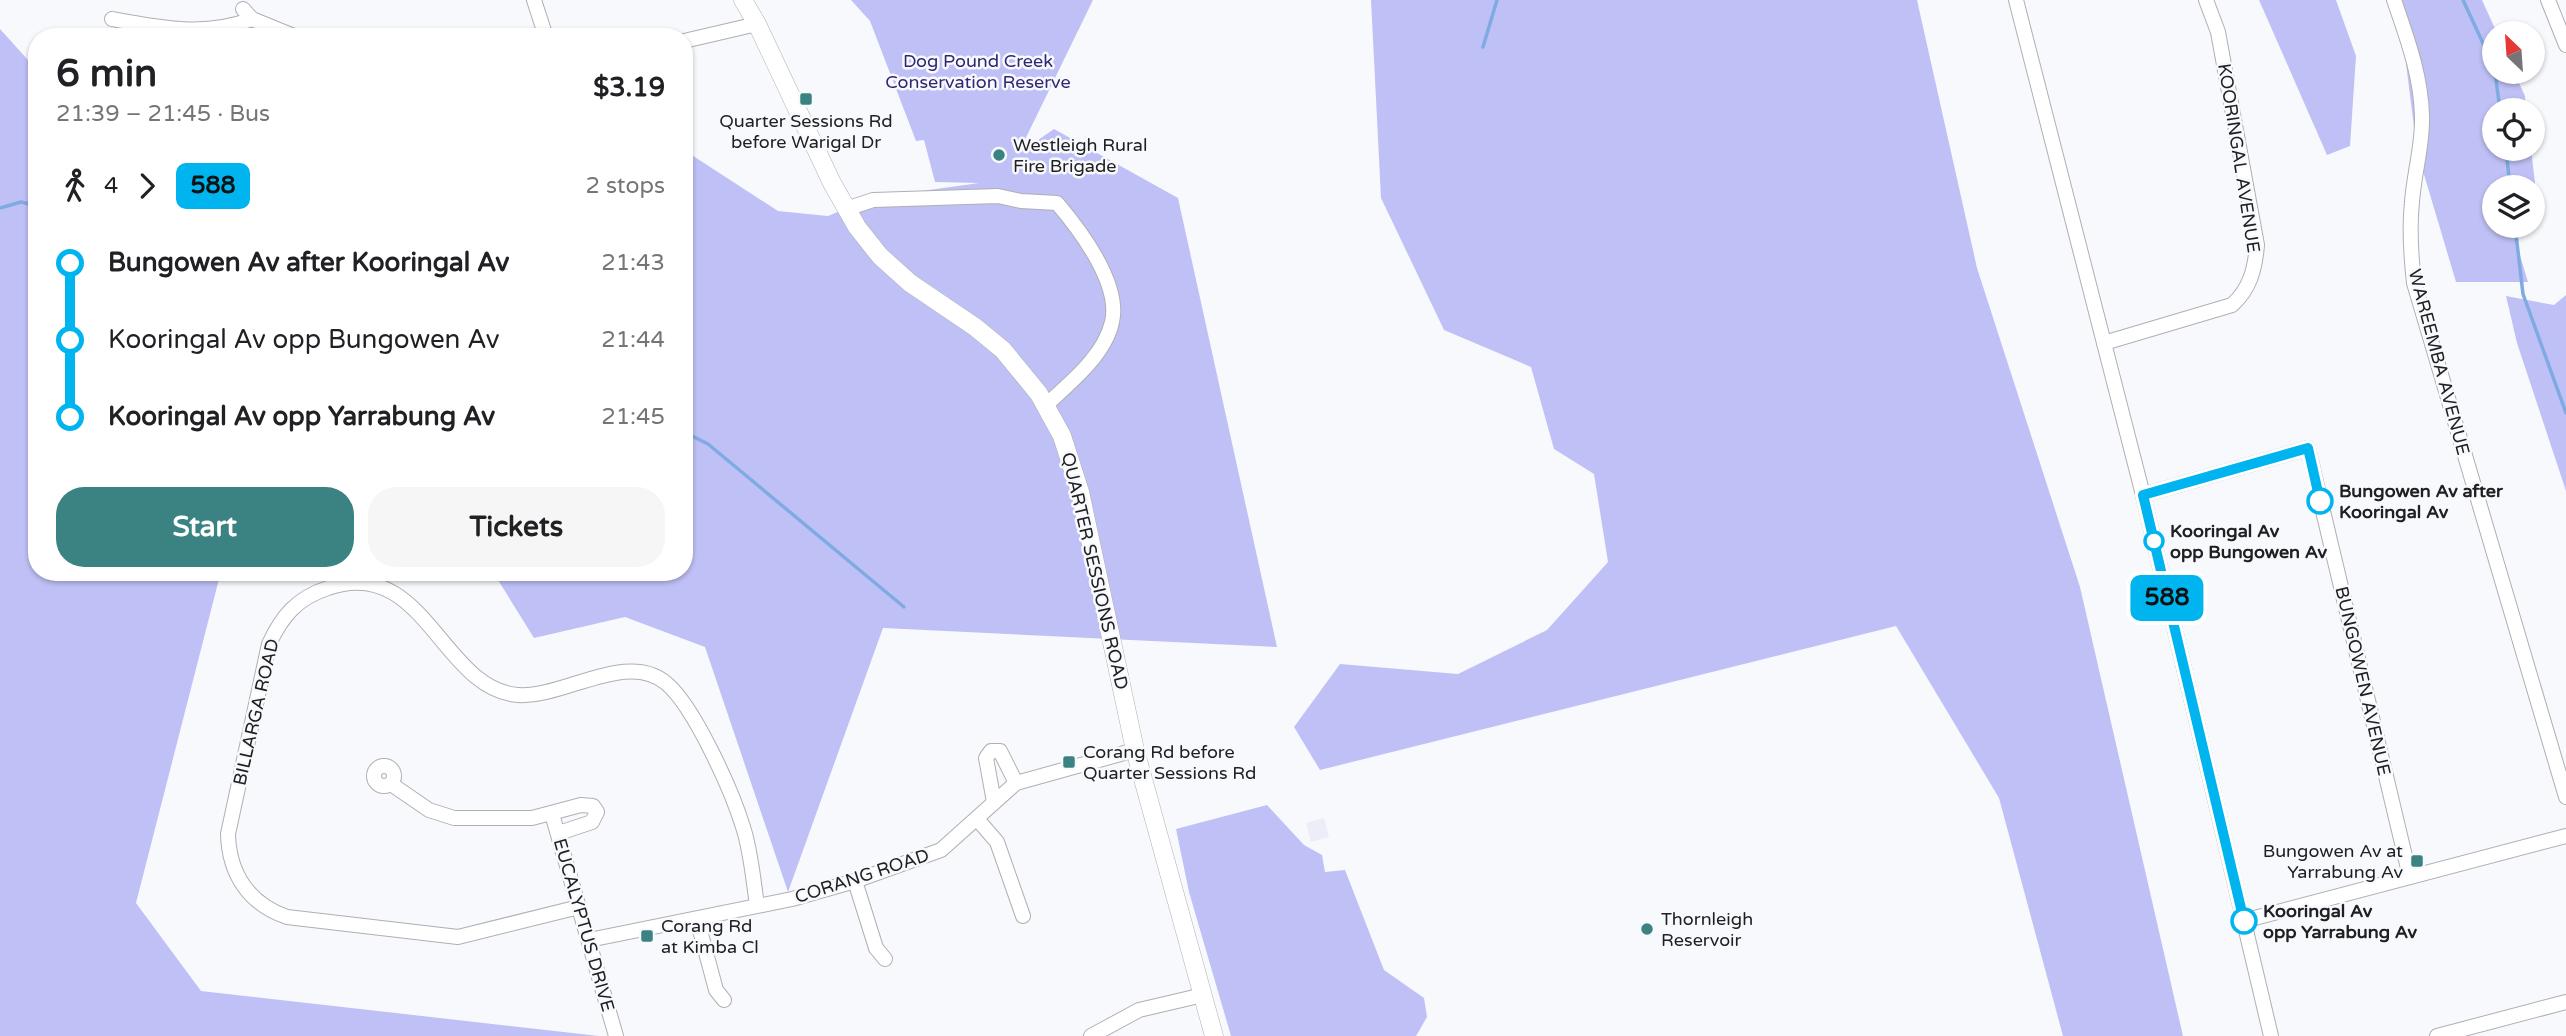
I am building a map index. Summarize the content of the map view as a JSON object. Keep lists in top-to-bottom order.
{
  "streets": {
    "main road": ["QUARTER SESSIONS ROAD"],
    "street": [
      "KOORINGAL AVENUE",
      "WAREEMBA AVENUE",
      "BUNGOWEN AVENUE",
      "BILLARGA ROAD",
      "CORANG ROAD",
      "EUCALYPTUS DRIVE"
    ]
  },
  "crossings": [
    ["QUARTER SESSIONS ROAD", "CORANG ROAD"],
    ["BILLARGA ROAD", "CORANG ROAD"],
    ["BILLARGA ROAD", "EUCALYPTUS DRIVE"],
    ["CORANG ROAD", "EUCALYPTUS DRIVE"]
  ],
  "parks": ["Dog Pound Creek Conservation Reserve"],
  "places": {
    "transit": [
      "Quarter Sessions Rd before Warigal Dr",
      "Corang Rd before Quarter Sessions Rd",
      "Bungowen Av at Yarrabung Av",
      "Corang Rd at Kimba Cl"
    ],
    "other": [
      "Westleigh Rural Fire Brigade",
      "Bungowen Av after Kooringal Av",
      "Kooringal Av opp Bungowen Av",
      "Kooringal Av opp Yarrabung Av",
      "Thornleigh Reservoir"
    ]
  },
  "lines": ["bus line 588"],
  "north": "top left",
  "page": {
    "on_map": "588",
    "heading": ["6 min", "21:39 – 21:45 · Bus", "$3.19"],
    "legs": ["4", "588", "2 stops"],
    "list": [
      {
        "name": "Bungowen Av after Kooringal Av",
        "value": "21:43"
      },
      {
        "name": "Kooringal Av opp Bungowen Av",
        "value": "21:44"
      },
      {
        "name": "Kooringal Av opp Yarrabung Av",
        "value": "21:45"
      }
    ],
    "buttons": ["Start", "Tickets"]
  }
}
